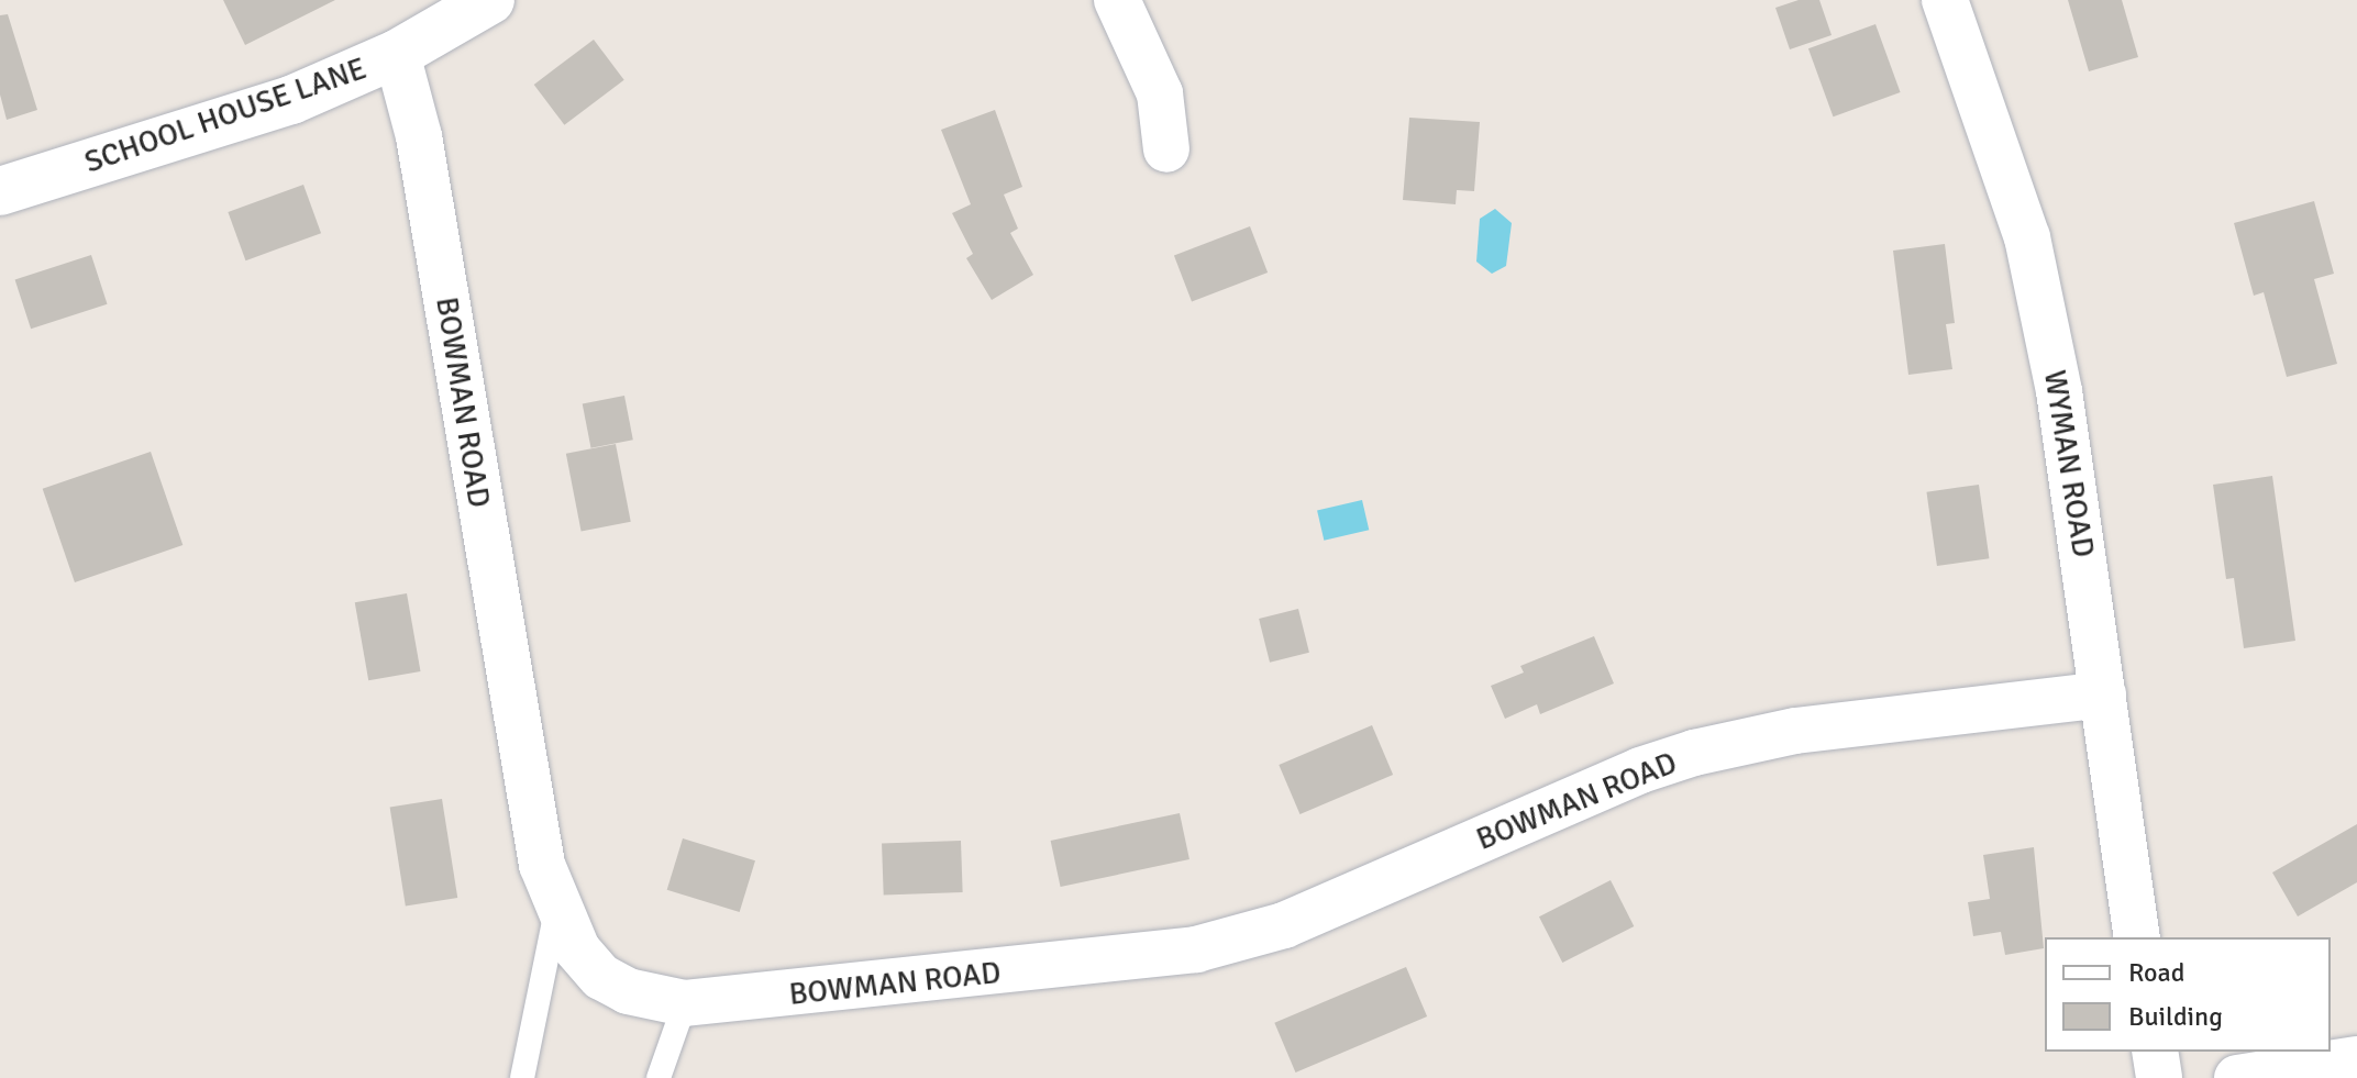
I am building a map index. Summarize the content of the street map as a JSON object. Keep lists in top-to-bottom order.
{
  "streets": {
    "street": ["SCHOOL HOUSE LANE", "BOWMAN ROAD", "WYMAN ROAD"]
  },
  "crossings": [
    ["SCHOOL HOUSE LANE", "BOWMAN ROAD"],
    ["BOWMAN ROAD", "WYMAN ROAD"]
  ],
  "legend": ["Road", "Building"]
}
